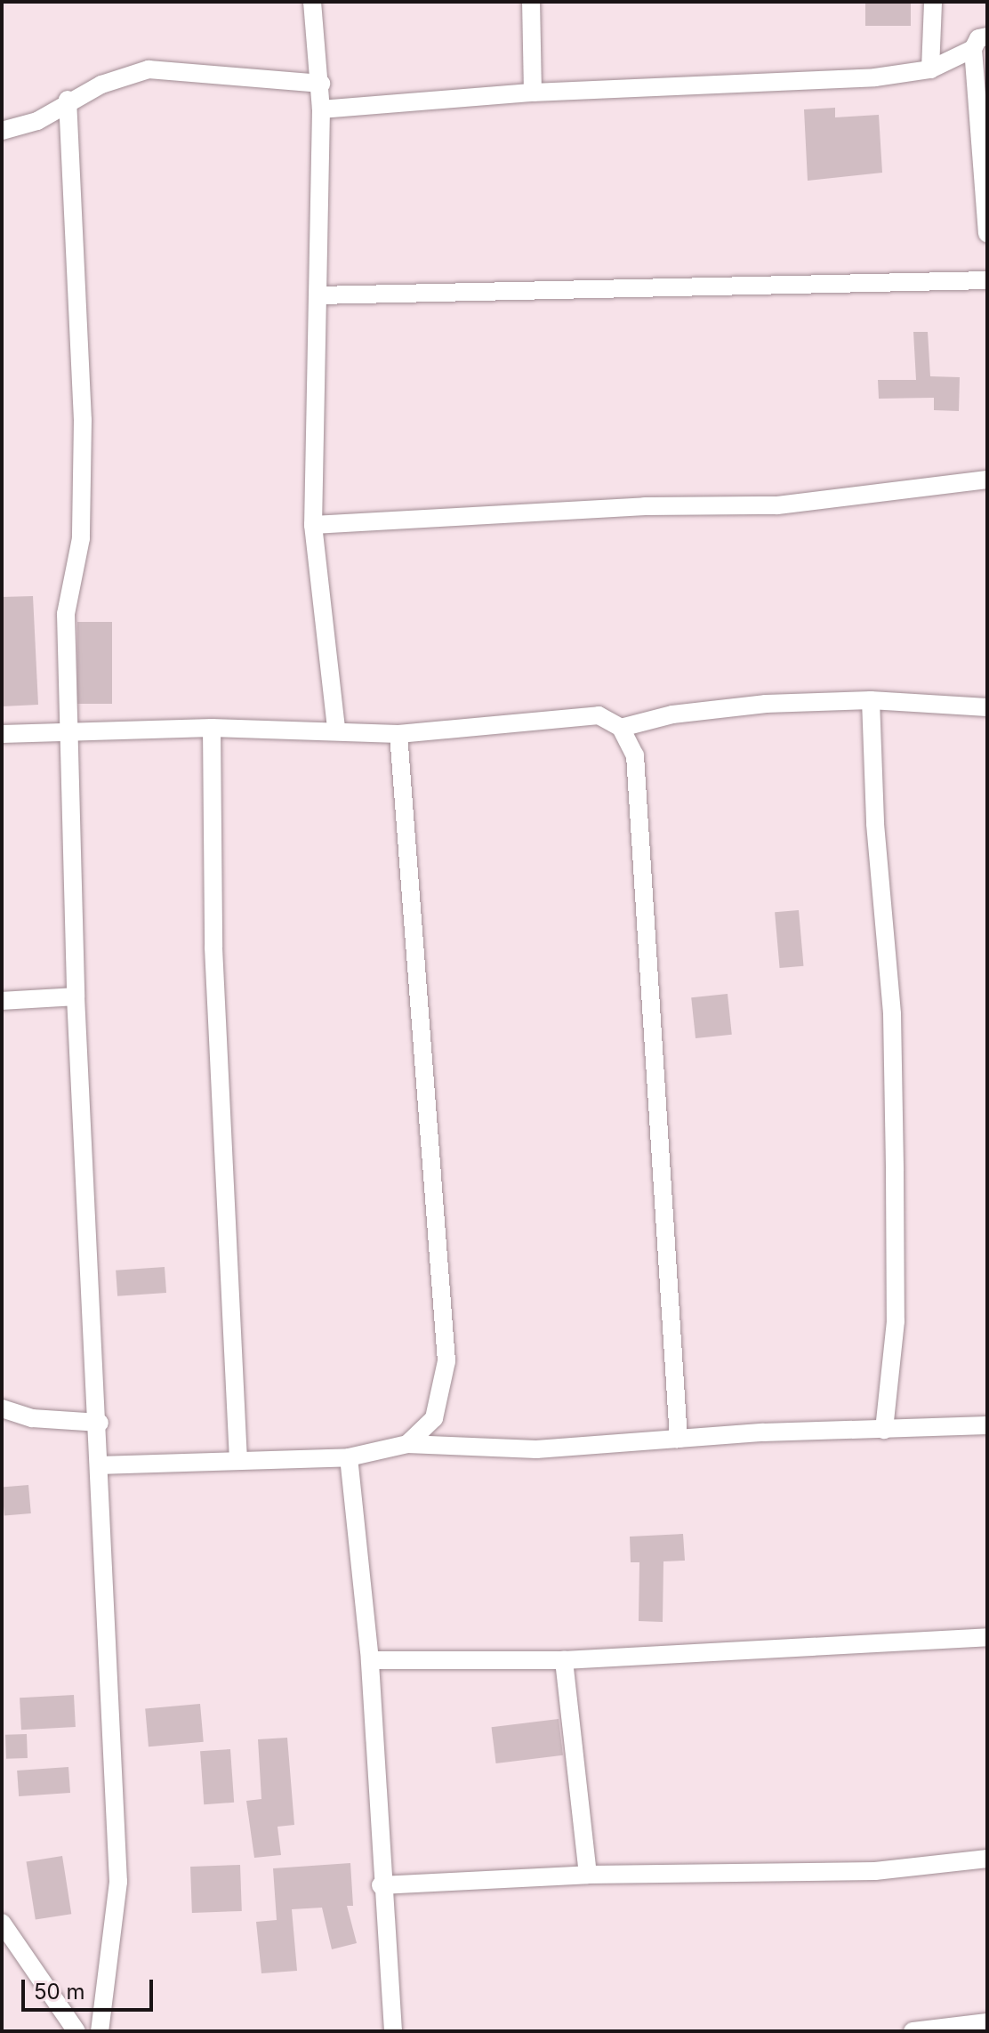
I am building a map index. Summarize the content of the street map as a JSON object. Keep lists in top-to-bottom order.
{
  "scale_bar": "50 m"
}
